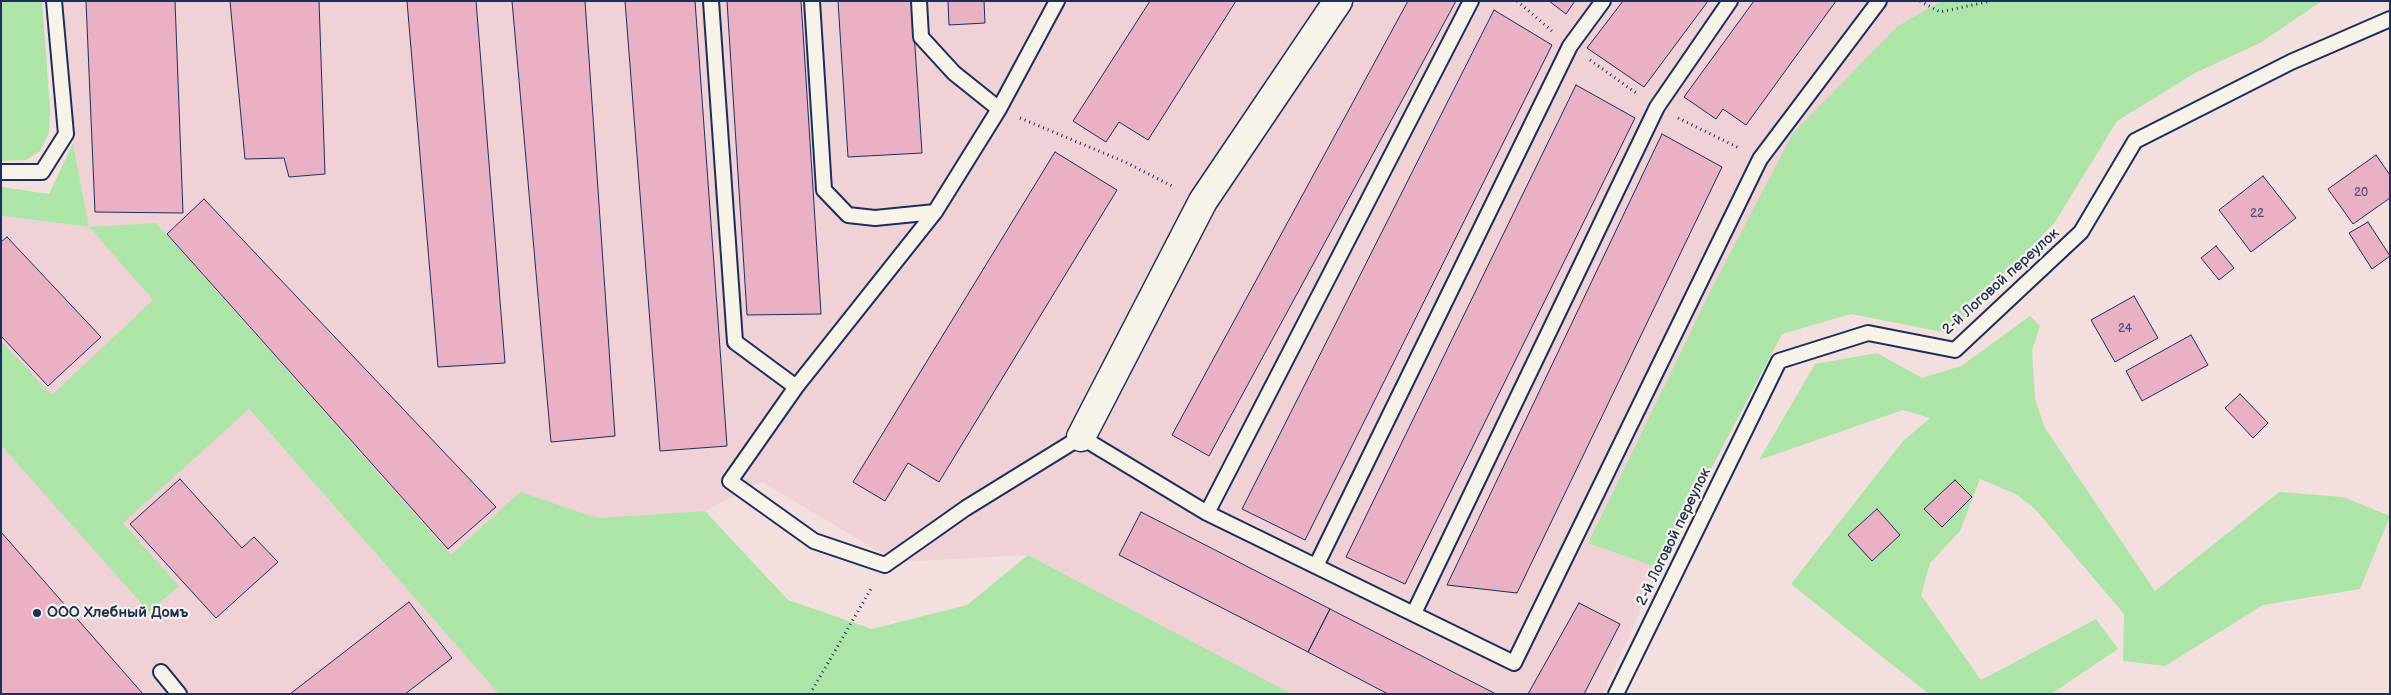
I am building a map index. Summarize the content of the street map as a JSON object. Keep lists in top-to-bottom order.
{
  "streets": {
    "lane": ["2-й Логовой переулок"]
  },
  "places": ["ООО Хлебный Домъ"],
  "house_numbers": ["20", "22", "24"]
}
